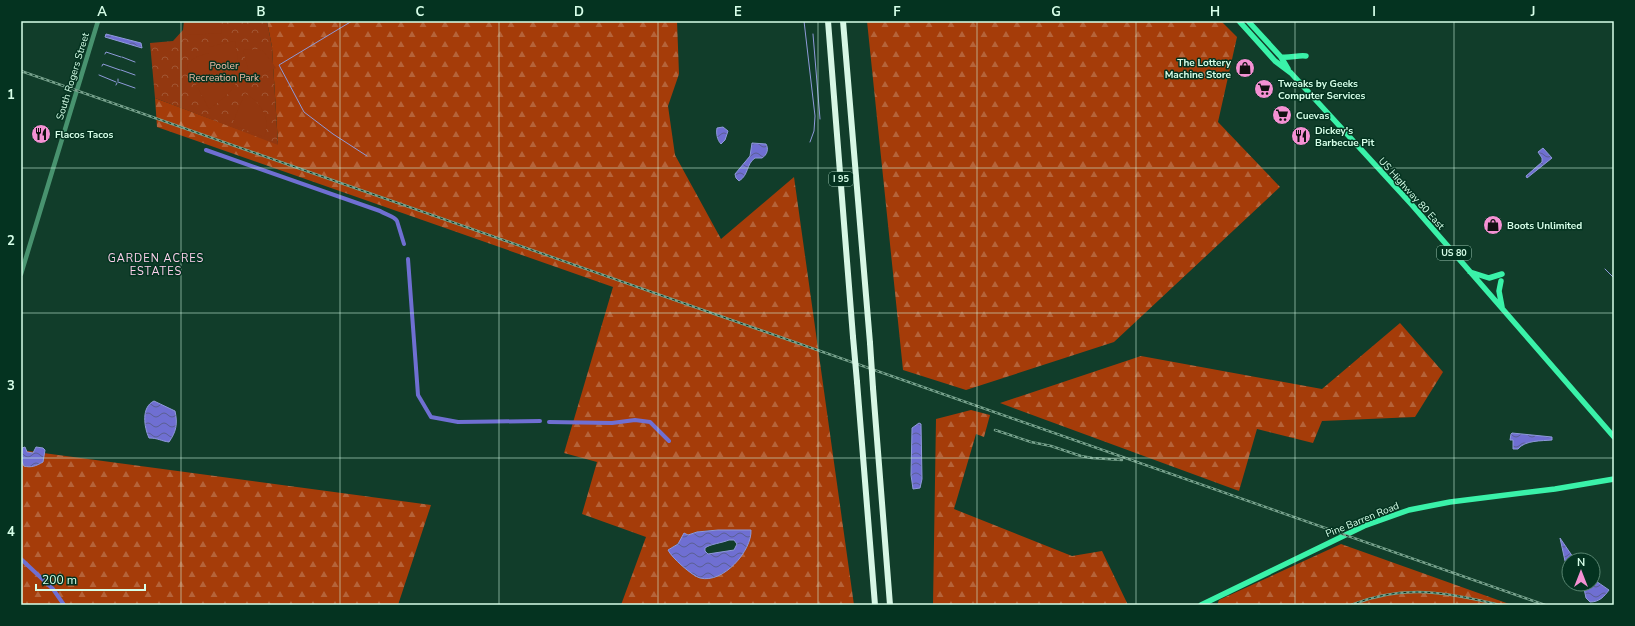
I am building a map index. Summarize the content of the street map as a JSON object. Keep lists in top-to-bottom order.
{
  "streets": {
    "highway": ["I 95"],
    "main road": ["US Highway 80 East", "US 80", "Pine Barren Road"],
    "street": ["South Rogers Street"]
  },
  "crossings": [
    ["US Highway 80 East", "US 80"]
  ],
  "districts": ["GARDEN ACRES ESTATES"],
  "parks": ["Pooler Recreation Park"],
  "places": {
    "shop": ["The Lottery Machine Store", "Boots Unlimited"],
    "supermarket": ["Tweaks by Geeks Computer Services", "Cuevas"],
    "restaurant": ["Flacos Tacos", "Dickey's Barbecue Pit"]
  },
  "scale_bar": "200 m",
  "north": "top",
  "grid": {
    "columns": [
      "A",
      "B",
      "C",
      "D",
      "E",
      "F",
      "G",
      "H",
      "I",
      "J"
    ],
    "rows": [
      "1",
      "2",
      "3",
      "4"
    ]
  }
}
